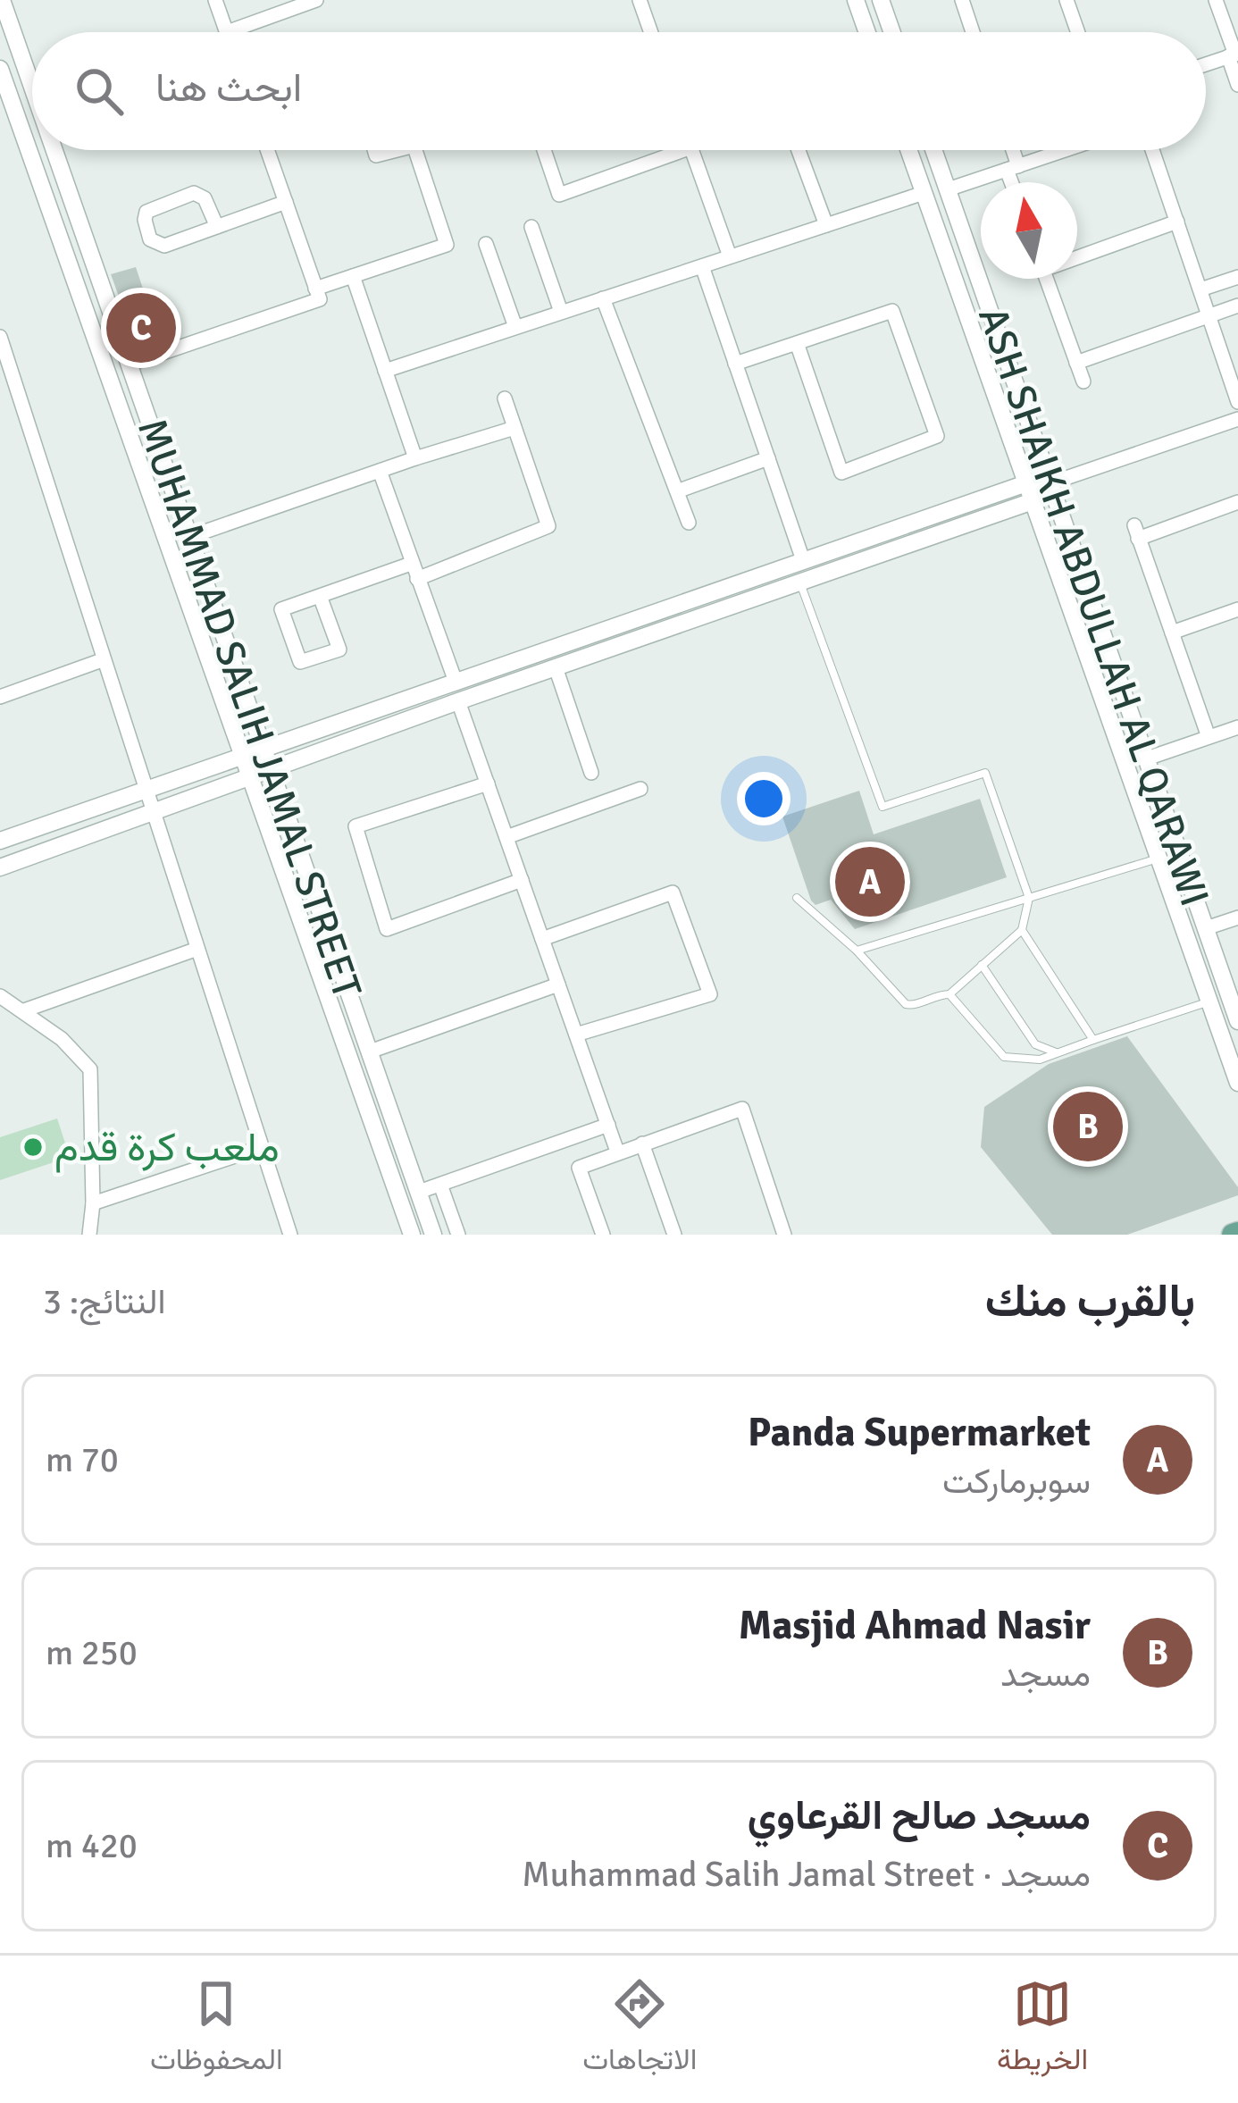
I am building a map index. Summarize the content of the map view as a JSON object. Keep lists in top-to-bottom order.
{
  "streets": {
    "street": ["ASH SHAIKH ABDULLAH AL QARAWI", "MUHAMMAD SALIH JAMAL STREET"]
  },
  "places": ["ملعب كرة قدم"],
  "north": "top",
  "page": {
    "search": "ابحث هنا",
    "pins": ["C", "A", "B"],
    "heading": ["بالقرب منك", "النتائج: 3"],
    "list": [
      {
        "mark": "A",
        "name": "Panda Supermarket",
        "note": "سوبرماركت",
        "value": "70 m"
      },
      {
        "mark": "B",
        "name": "Masjid Ahmad Nasir",
        "note": "مسجد",
        "value": "250 m"
      },
      {
        "mark": "C",
        "name": "مسجد صالح القرعاوي",
        "note": "مسجد · Muhammad Salih Jamal Street",
        "value": "420 m"
      }
    ],
    "nav": ["الخريطة", "الاتجاهات", "المحفوظات"]
  }
}
